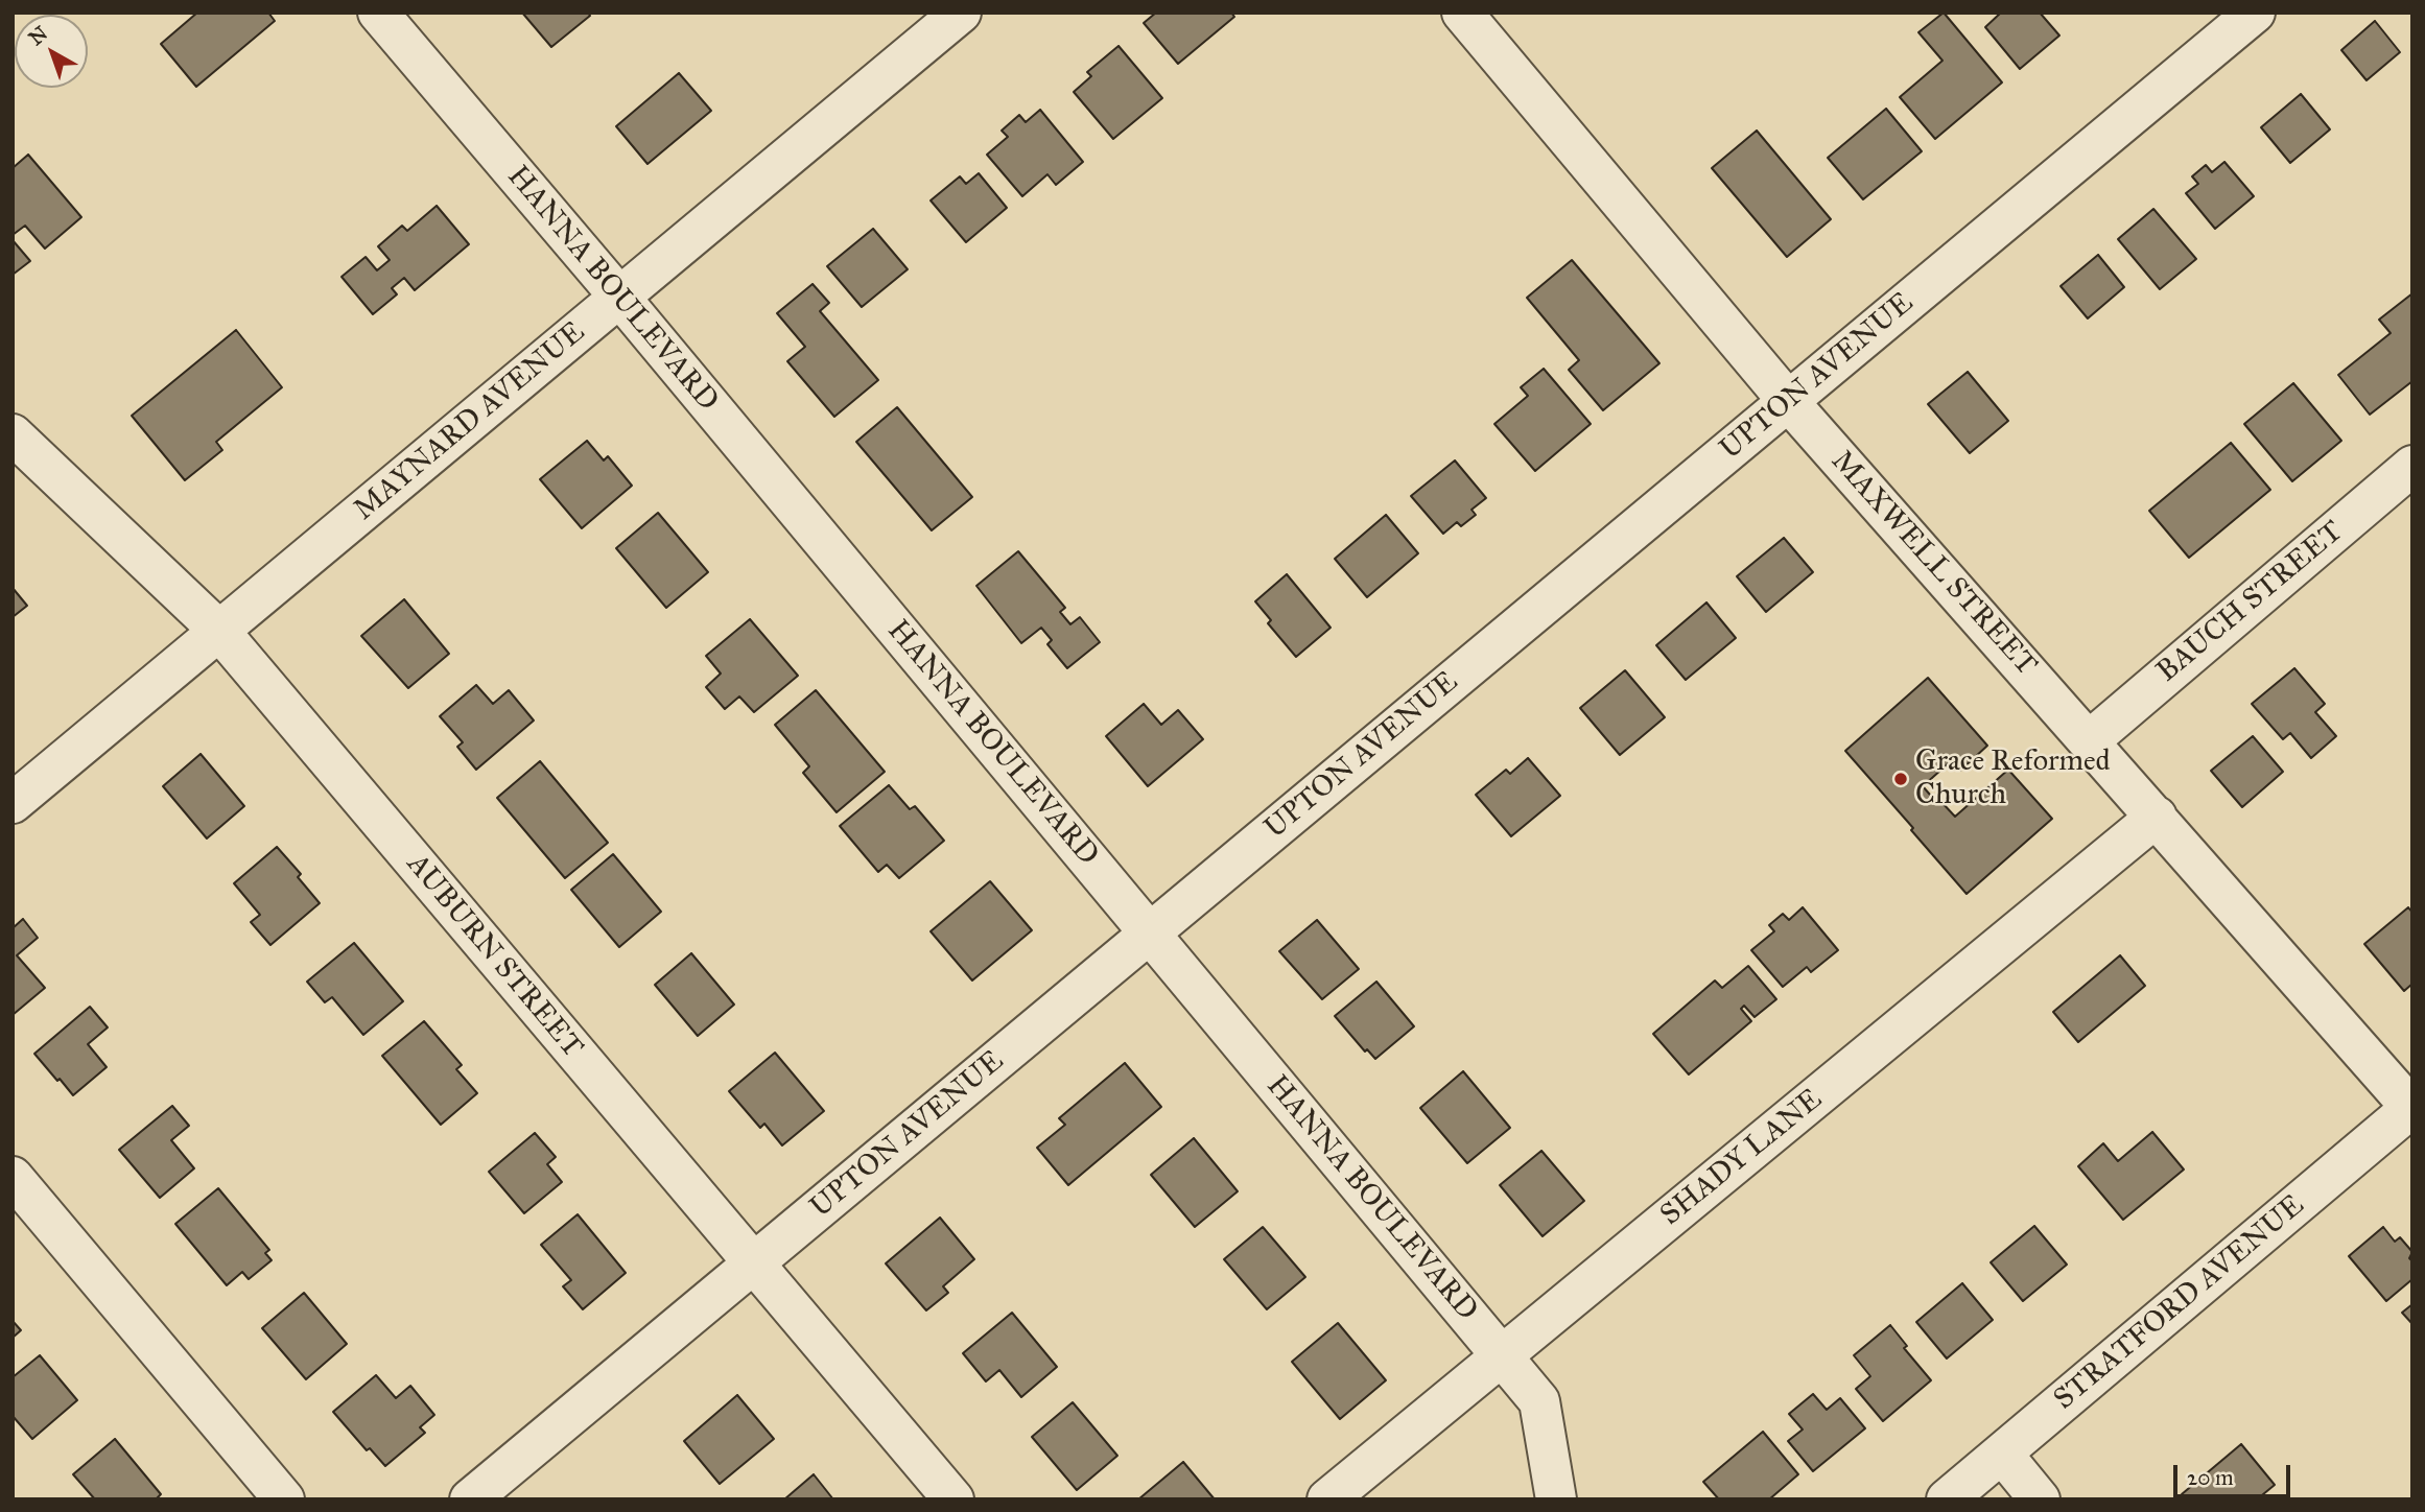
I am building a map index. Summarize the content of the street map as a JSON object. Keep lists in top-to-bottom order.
{
  "streets": {
    "street": [
      "HANNA BOULEVARD",
      "UPTON AVENUE",
      "MAYNARD AVENUE",
      "MAXWELL STREET",
      "BAUCH STREET",
      "AUBURN STREET",
      "SHADY LANE",
      "STRATFORD AVENUE"
    ]
  },
  "crossings": [
    ["HANNA BOULEVARD", "UPTON AVENUE"],
    ["HANNA BOULEVARD", "MAYNARD AVENUE"],
    ["HANNA BOULEVARD", "SHADY LANE"],
    ["UPTON AVENUE", "MAXWELL STREET"],
    ["UPTON AVENUE", "AUBURN STREET"],
    ["MAYNARD AVENUE", "AUBURN STREET"],
    ["MAXWELL STREET", "BAUCH STREET"],
    ["MAXWELL STREET", "SHADY LANE"],
    ["MAXWELL STREET", "STRATFORD AVENUE"]
  ],
  "places": ["Grace Reformed Church"],
  "scale_bar": "20 m",
  "north": "top left"
}
